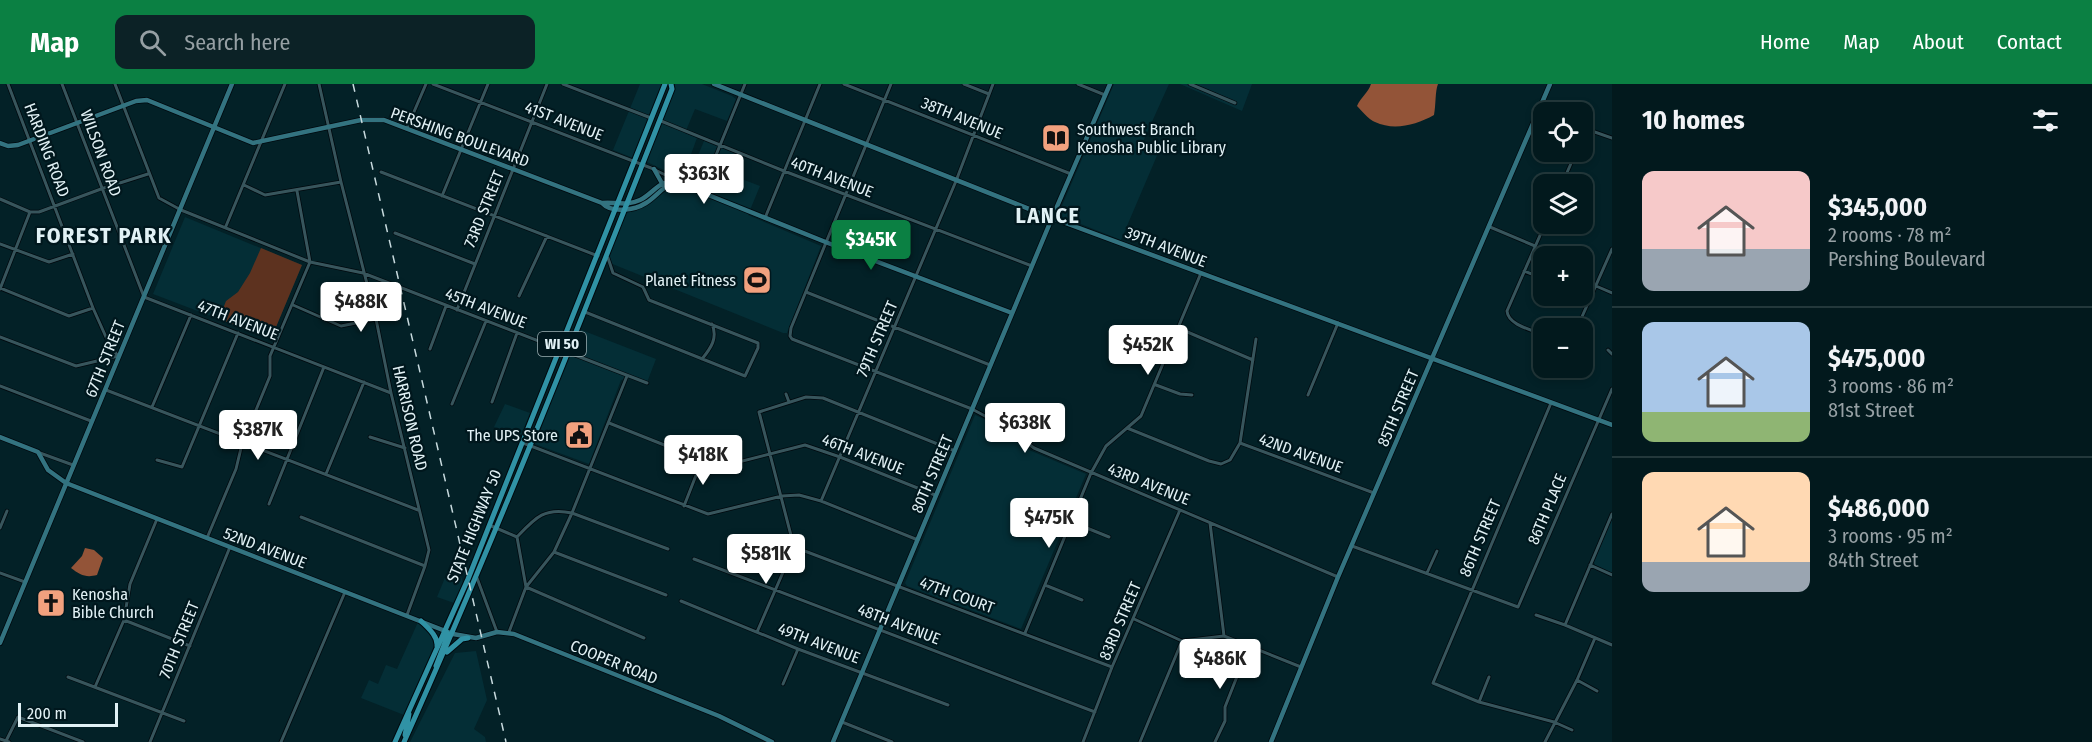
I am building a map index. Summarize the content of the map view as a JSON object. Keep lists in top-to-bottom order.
{
  "streets": {
    "main road": ["WI 50", "STATE HIGHWAY 50"],
    "street": [
      "38TH AVENUE",
      "41ST AVENUE",
      "PERSHING BOULEVARD",
      "HARDING ROAD",
      "WILSON ROAD",
      "40TH AVENUE",
      "73RD STREET",
      "39TH AVENUE",
      "45TH AVENUE",
      "47TH AVENUE",
      "79TH STREET",
      "67TH STREET",
      "85TH STREET",
      "HARRISON ROAD",
      "42ND AVENUE",
      "46TH AVENUE",
      "80TH STREET",
      "43RD AVENUE",
      "86TH PLACE",
      "86TH STREET",
      "52ND AVENUE",
      "47TH COURT",
      "83RD STREET",
      "48TH AVENUE",
      "70TH STREET",
      "49TH AVENUE",
      "COOPER ROAD"
    ]
  },
  "crossings": [
    ["38TH AVENUE", "79TH STREET"],
    ["38TH AVENUE", "80TH STREET"],
    ["41ST AVENUE", "PERSHING BOULEVARD"],
    ["41ST AVENUE", "73RD STREET"],
    ["41ST AVENUE", "STATE HIGHWAY 50"],
    ["PERSHING BOULEVARD", "HARDING ROAD"],
    ["PERSHING BOULEVARD", "WILSON ROAD"],
    ["PERSHING BOULEVARD", "73RD STREET"],
    ["PERSHING BOULEVARD", "45TH AVENUE"],
    ["PERSHING BOULEVARD", "79TH STREET"],
    ["PERSHING BOULEVARD", "67TH STREET"],
    ["PERSHING BOULEVARD", "HARRISON ROAD"],
    ["PERSHING BOULEVARD", "80TH STREET"],
    ["PERSHING BOULEVARD", "STATE HIGHWAY 50"],
    ["HARDING ROAD", "67TH STREET"],
    ["WILSON ROAD", "47TH AVENUE"],
    ["WILSON ROAD", "67TH STREET"],
    ["40TH AVENUE", "79TH STREET"],
    ["40TH AVENUE", "80TH STREET"],
    ["40TH AVENUE", "STATE HIGHWAY 50"],
    ["73RD STREET", "45TH AVENUE"],
    ["39TH AVENUE", "79TH STREET"],
    ["39TH AVENUE", "85TH STREET"],
    ["39TH AVENUE", "80TH STREET"],
    ["39TH AVENUE", "86TH PLACE"],
    ["39TH AVENUE", "86TH STREET"],
    ["45TH AVENUE", "67TH STREET"],
    ["45TH AVENUE", "HARRISON ROAD"],
    ["45TH AVENUE", "STATE HIGHWAY 50"],
    ["47TH AVENUE", "67TH STREET"],
    ["47TH AVENUE", "HARRISON ROAD"],
    ["79TH STREET", "46TH AVENUE"],
    ["79TH STREET", "43RD AVENUE"],
    ["67TH STREET", "52ND AVENUE"],
    ["85TH STREET", "42ND AVENUE"],
    ["85TH STREET", "43RD AVENUE"],
    ["HARRISON ROAD", "52ND AVENUE"],
    ["46TH AVENUE", "80TH STREET"],
    ["80TH STREET", "43RD AVENUE"],
    ["80TH STREET", "47TH COURT"],
    ["80TH STREET", "48TH AVENUE"],
    ["80TH STREET", "49TH AVENUE"],
    ["43RD AVENUE", "83RD STREET"],
    ["86TH PLACE", "86TH STREET"],
    ["STATE HIGHWAY 50", "52ND AVENUE"],
    ["52ND AVENUE", "70TH STREET"],
    ["52ND AVENUE", "COOPER ROAD"],
    ["47TH COURT", "83RD STREET"],
    ["83RD STREET", "48TH AVENUE"]
  ],
  "districts": ["LANCE", "FOREST PARK"],
  "places": {
    "library": ["Southwest Branch Kenosha Public Library"],
    "sports": ["Planet Fitness"],
    "public building": ["The UPS Store"],
    "church": ["Kenosha Bible Church"]
  },
  "scale_bar": "200 m",
  "page": {
    "header": "Map",
    "search": "Search here",
    "nav": [
      "Home",
      "Map",
      "About",
      "Contact"
    ],
    "heading": "10 homes",
    "map_buttons": ["+", "−"],
    "price": [
      "$363K",
      "$345K",
      "$488K",
      "$452K",
      "$638K",
      "$387K",
      "$418K",
      "$475K",
      "$581K",
      "$486K"
    ],
    "list": [
      {
        "name": "$345,000",
        "note": "2 rooms · 78 m² · Pershing Boulevard"
      },
      {
        "name": "$475,000",
        "note": "3 rooms · 86 m² · 81st Street"
      },
      {
        "name": "$486,000",
        "note": "3 rooms · 95 m² · 84th Street"
      }
    ],
    "scale": "200 m"
  }
}
